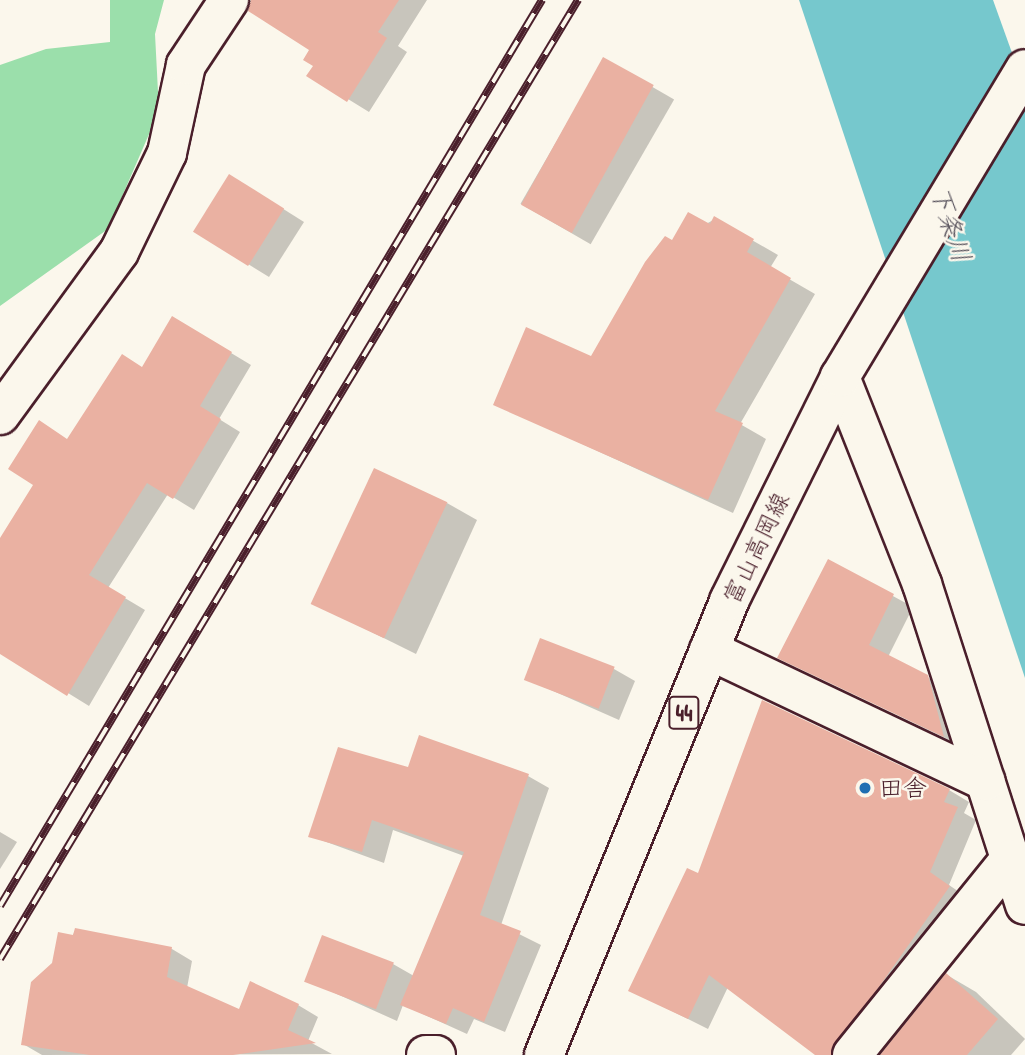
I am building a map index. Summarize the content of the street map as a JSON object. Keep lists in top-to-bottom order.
{
  "streets": {
    "street": ["富山高岡線", "44"]
  },
  "water": ["下条川"],
  "places": ["田舎"]
}
